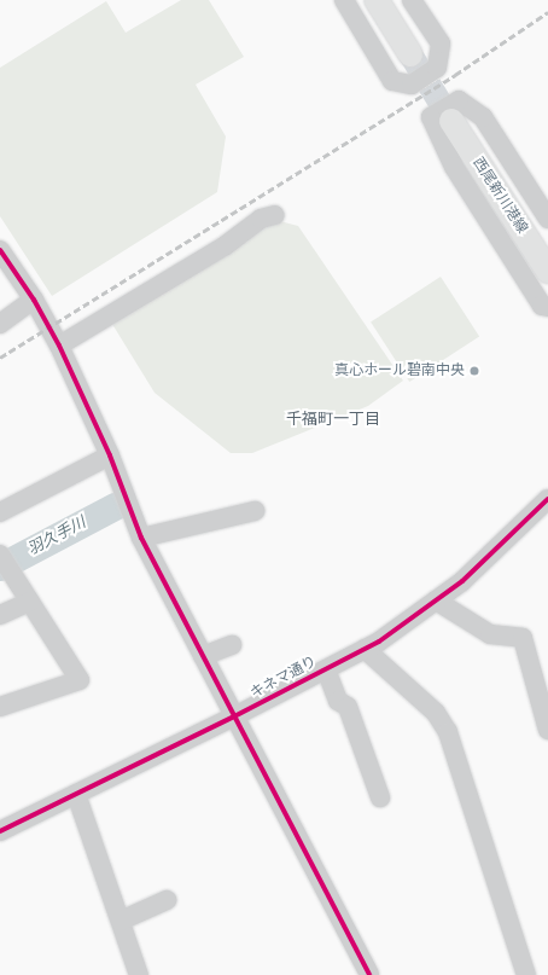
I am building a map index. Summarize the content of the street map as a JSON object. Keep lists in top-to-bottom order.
{
  "streets": {
    "main road": ["西尾新川港線"],
    "street": ["キネマ通り"]
  },
  "districts": ["千福町一丁目"],
  "water": ["羽久手川"],
  "places": ["真心ホール碧南中央"]
}
